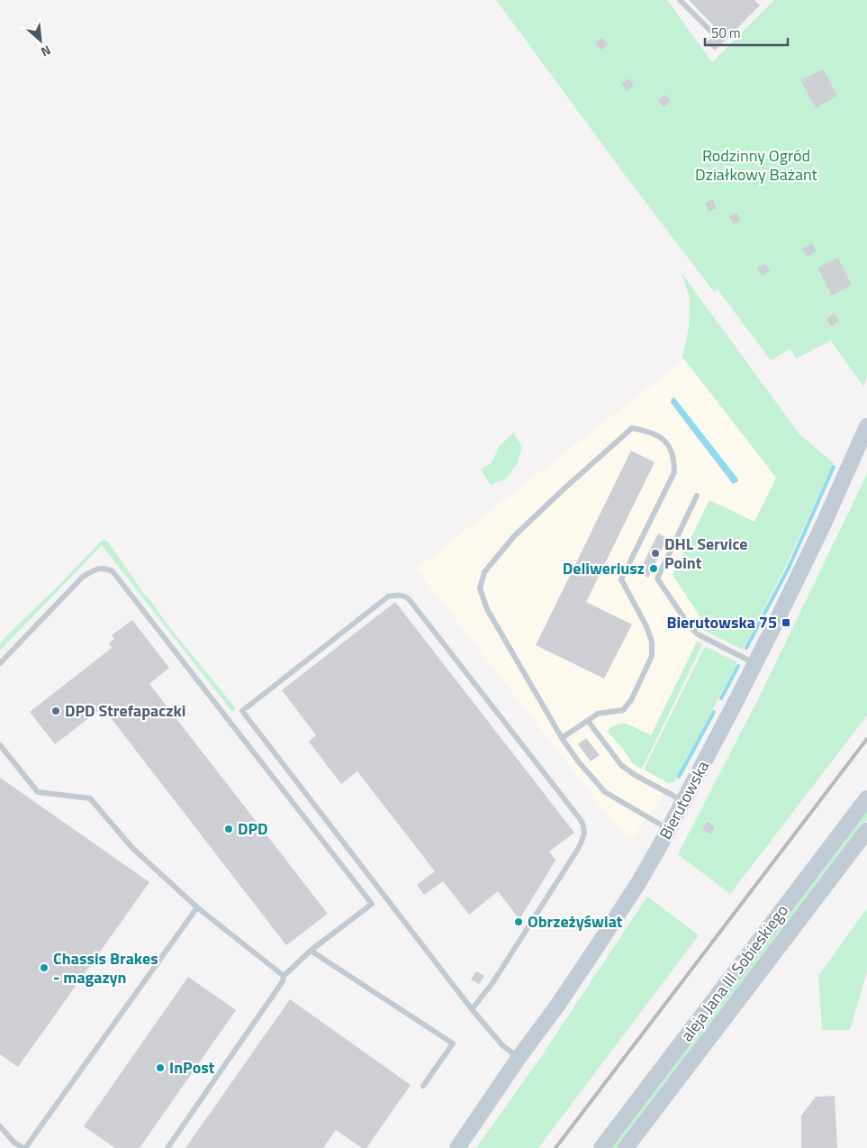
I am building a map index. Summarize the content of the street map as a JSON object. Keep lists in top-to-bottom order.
{
  "streets": {
    "main road": ["Bierutowska", "aleja Jana III Sobieskiego"]
  },
  "parks": ["Rodzinny Ogród Działkowy Bażant"],
  "places": {
    "other": [
      "DHL Service Point",
      "Deliweriusz",
      "DPD Strefapaczki",
      "DPD",
      "Obrzeżyświat",
      "Chassis Brakes - magazyn",
      "InPost"
    ],
    "transit": ["Bierutowska 75"]
  },
  "scale_bar": "50 m",
  "north": "bottom right"
}
